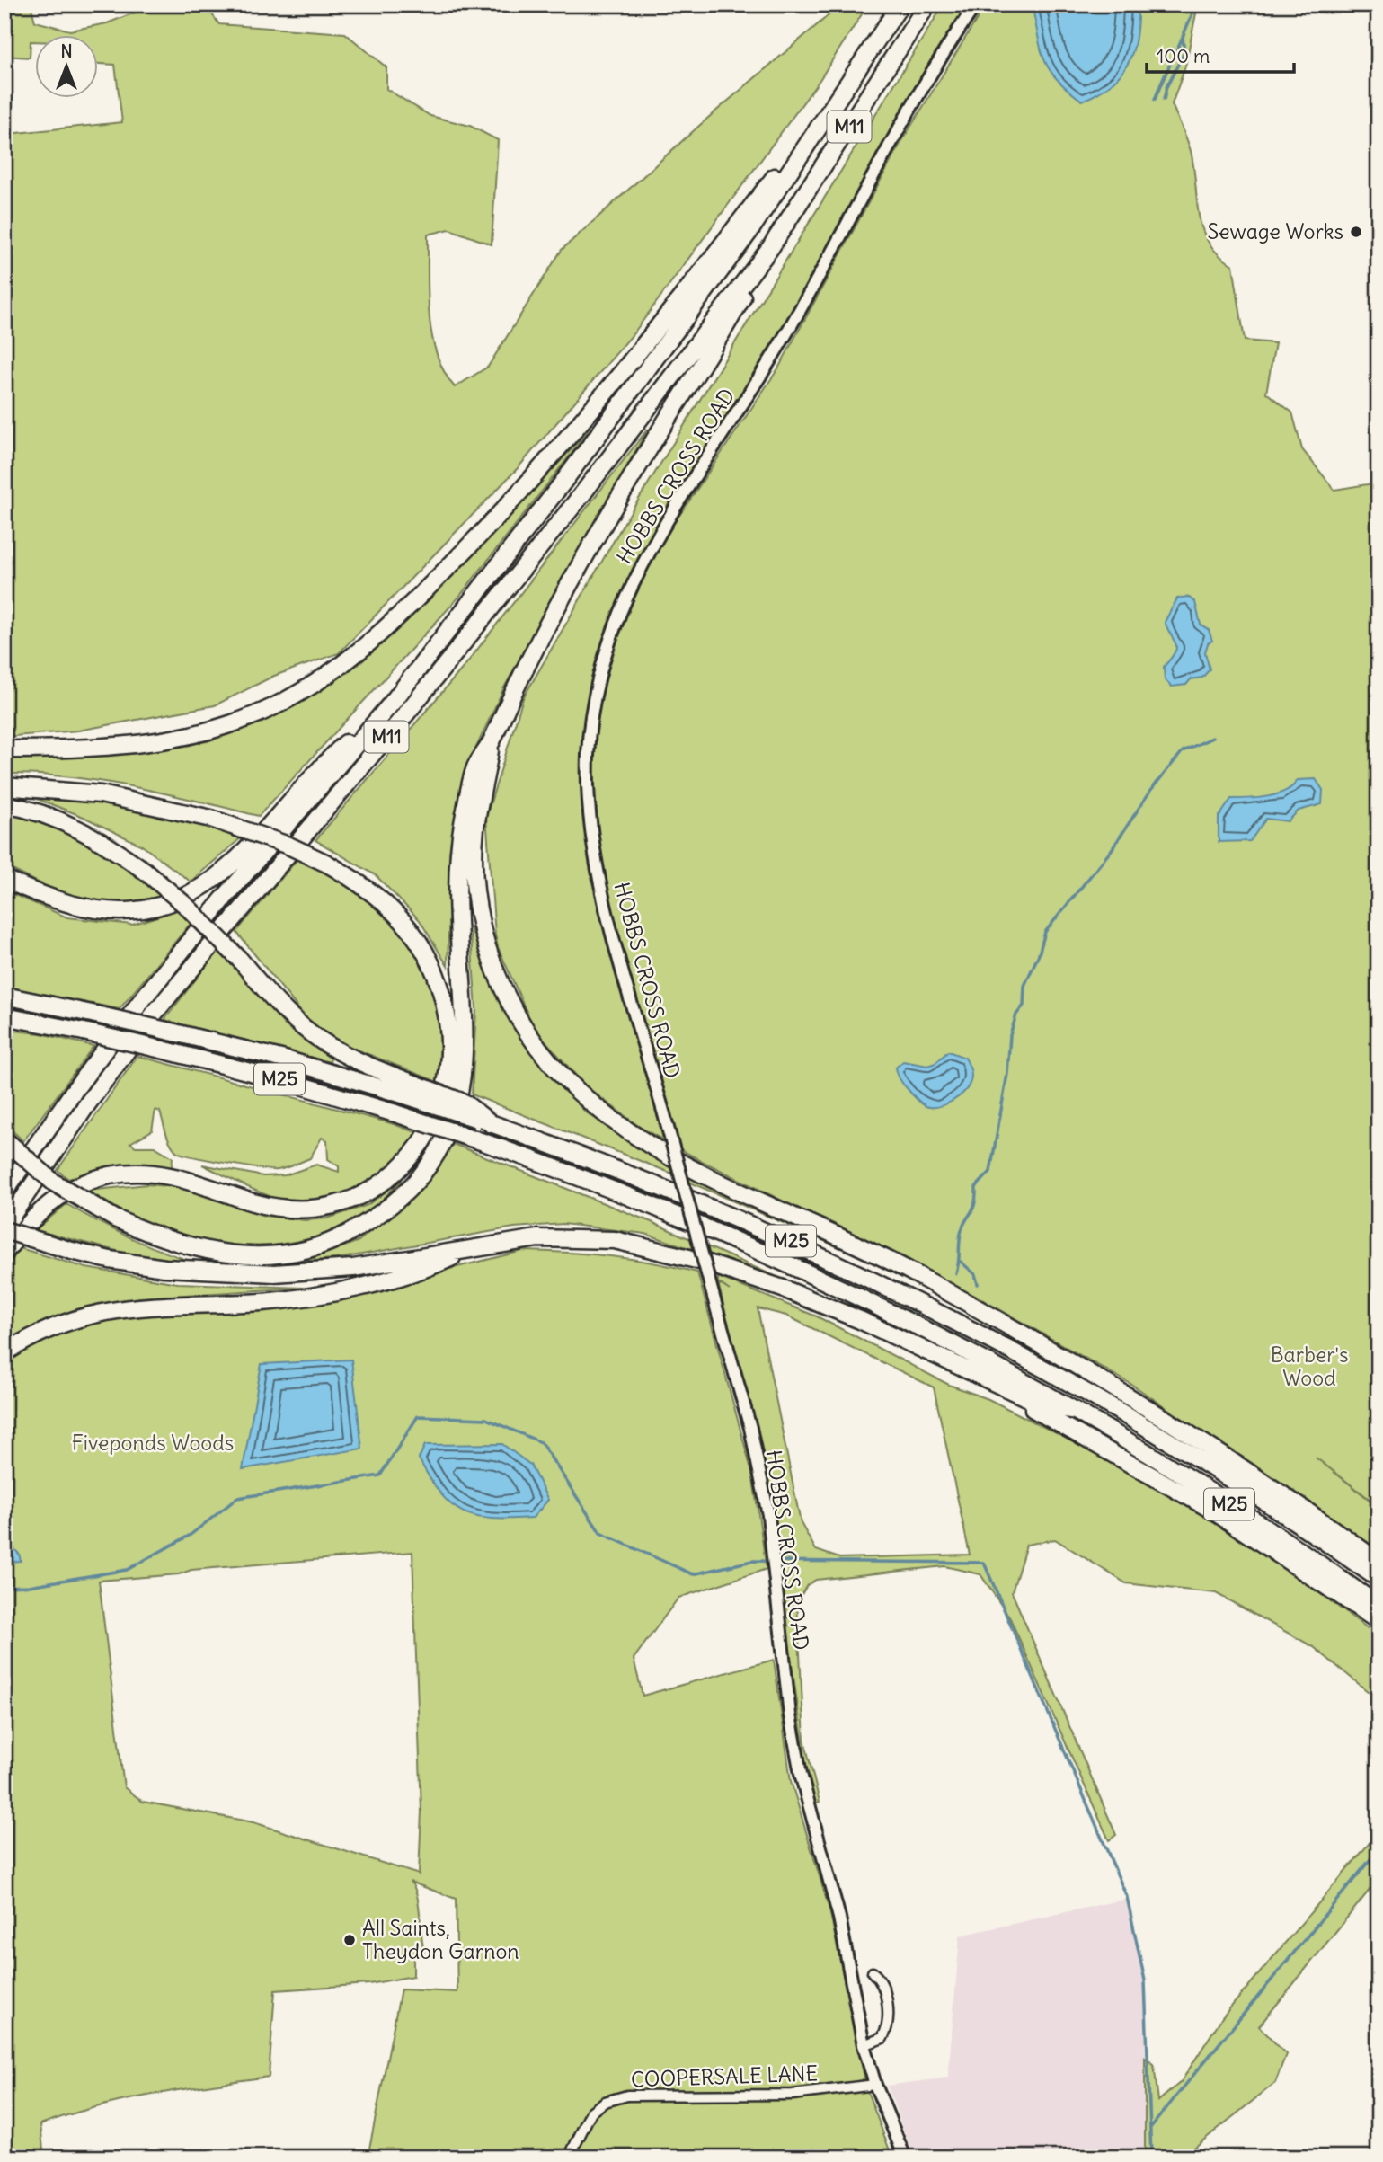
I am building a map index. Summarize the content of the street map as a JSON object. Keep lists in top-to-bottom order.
{
  "streets": {
    "highway": ["M11", "M25"],
    "street": ["HOBBS CROSS ROAD", "COOPERSALE LANE"]
  },
  "crossings": [
    ["HOBBS CROSS ROAD", "COOPERSALE LANE"]
  ],
  "parks": ["Barber's Wood", "Fiveponds Woods"],
  "places": ["Sewage Works", "All Saints, Theydon Garnon"],
  "scale_bar": "100 m",
  "north": "top"
}
